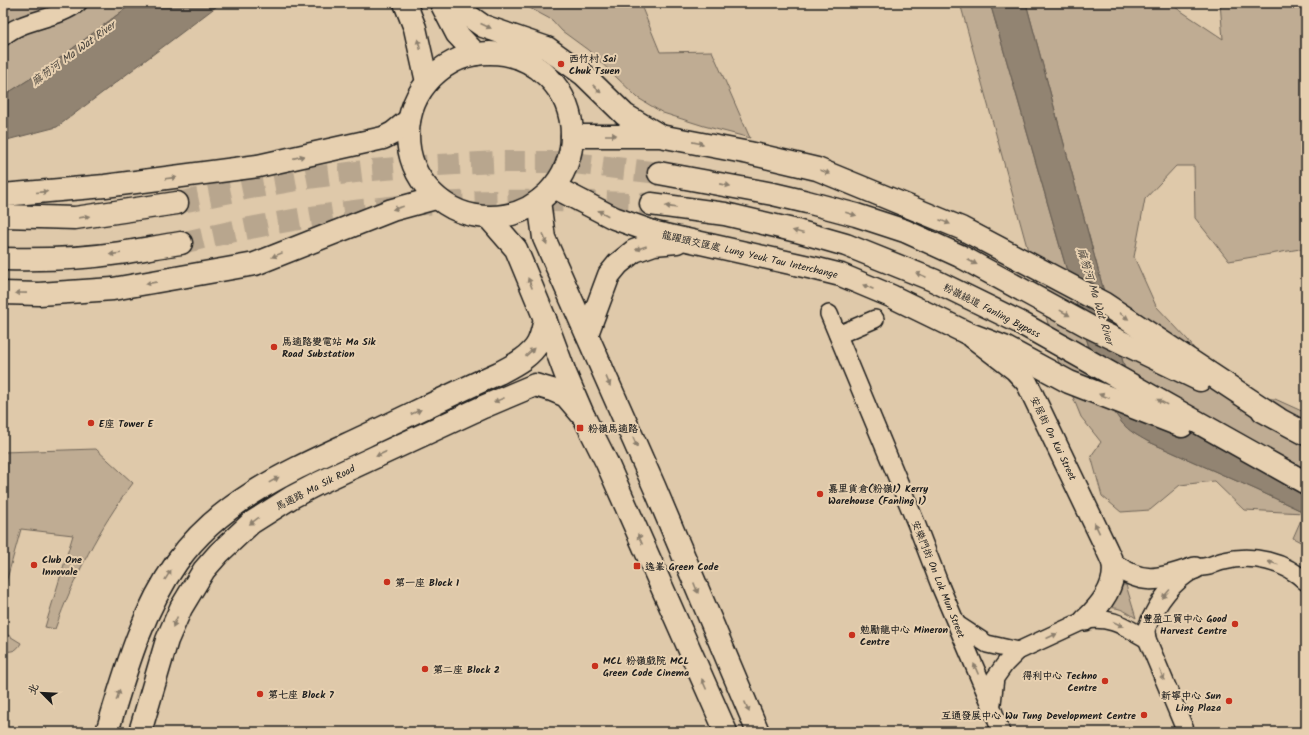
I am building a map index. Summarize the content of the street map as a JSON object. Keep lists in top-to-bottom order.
{
  "streets": {
    "main road": ["龍躍頭交匯處 Lung Yeuk Tau Interchange", "粉嶺繞道 Fanling Bypass", "馬適路 Ma Sik Road"],
    "street": ["安居街 On Kui Street", "安樂門街 On Lok Mun Street"]
  },
  "crossings": [
    ["龍躍頭交匯處 Lung Yeuk Tau Interchange", "粉嶺繞道 Fanling Bypass"],
    ["龍躍頭交匯處 Lung Yeuk Tau Interchange", "安居街 On Kui Street"]
  ],
  "one_way": ["安居街 On Kui Street"],
  "water": ["麻笏河 Ma Wat River"],
  "places": {
    "other": [
      "西竹村 Sai Chuk Tsuen",
      "馬適路變電站 Ma Sik Road Substation",
      "E座 Tower E",
      "嘉里貨倉(粉嶺1) Kerry Warehouse (Fanling 1)",
      "Club One Innovale",
      "第一座 Block 1",
      "豐盈工貿中心 Good Harvest Centre",
      "勉勵龍中心 Mineron Centre",
      "MCL 粉嶺戲院 MCL Green Code Cinema",
      "第二座 Block 2",
      "得利中心 Techno Centre",
      "第七座 Block 7",
      "新寧中心 Sun Ling Plaza",
      "互通發展中心 Wu Tung Development Centre"
    ],
    "transit": ["粉嶺馬適路", "逸峯 Green Code"]
  },
  "north": "top left"
}
